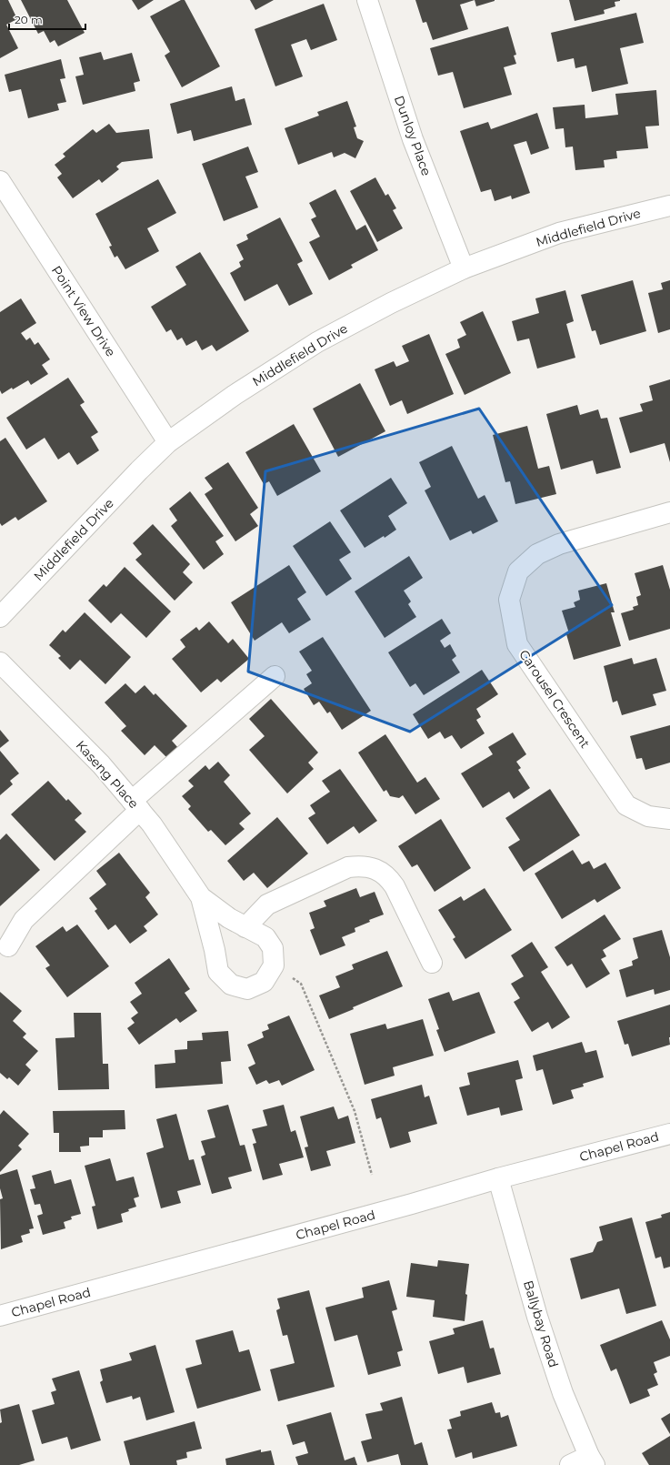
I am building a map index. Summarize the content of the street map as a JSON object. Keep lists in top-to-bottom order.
{
  "streets": {
    "street": [
      "Dunloy Place",
      "Middlefield Drive",
      "Point View Drive",
      "Carousel Crescent",
      "Kaseng Place",
      "Chapel Road",
      "Ballybay Road"
    ]
  },
  "crossings": [
    ["Dunloy Place", "Middlefield Drive"],
    ["Middlefield Drive", "Point View Drive"],
    ["Chapel Road", "Ballybay Road"]
  ],
  "scale_bar": "20 m"
}
